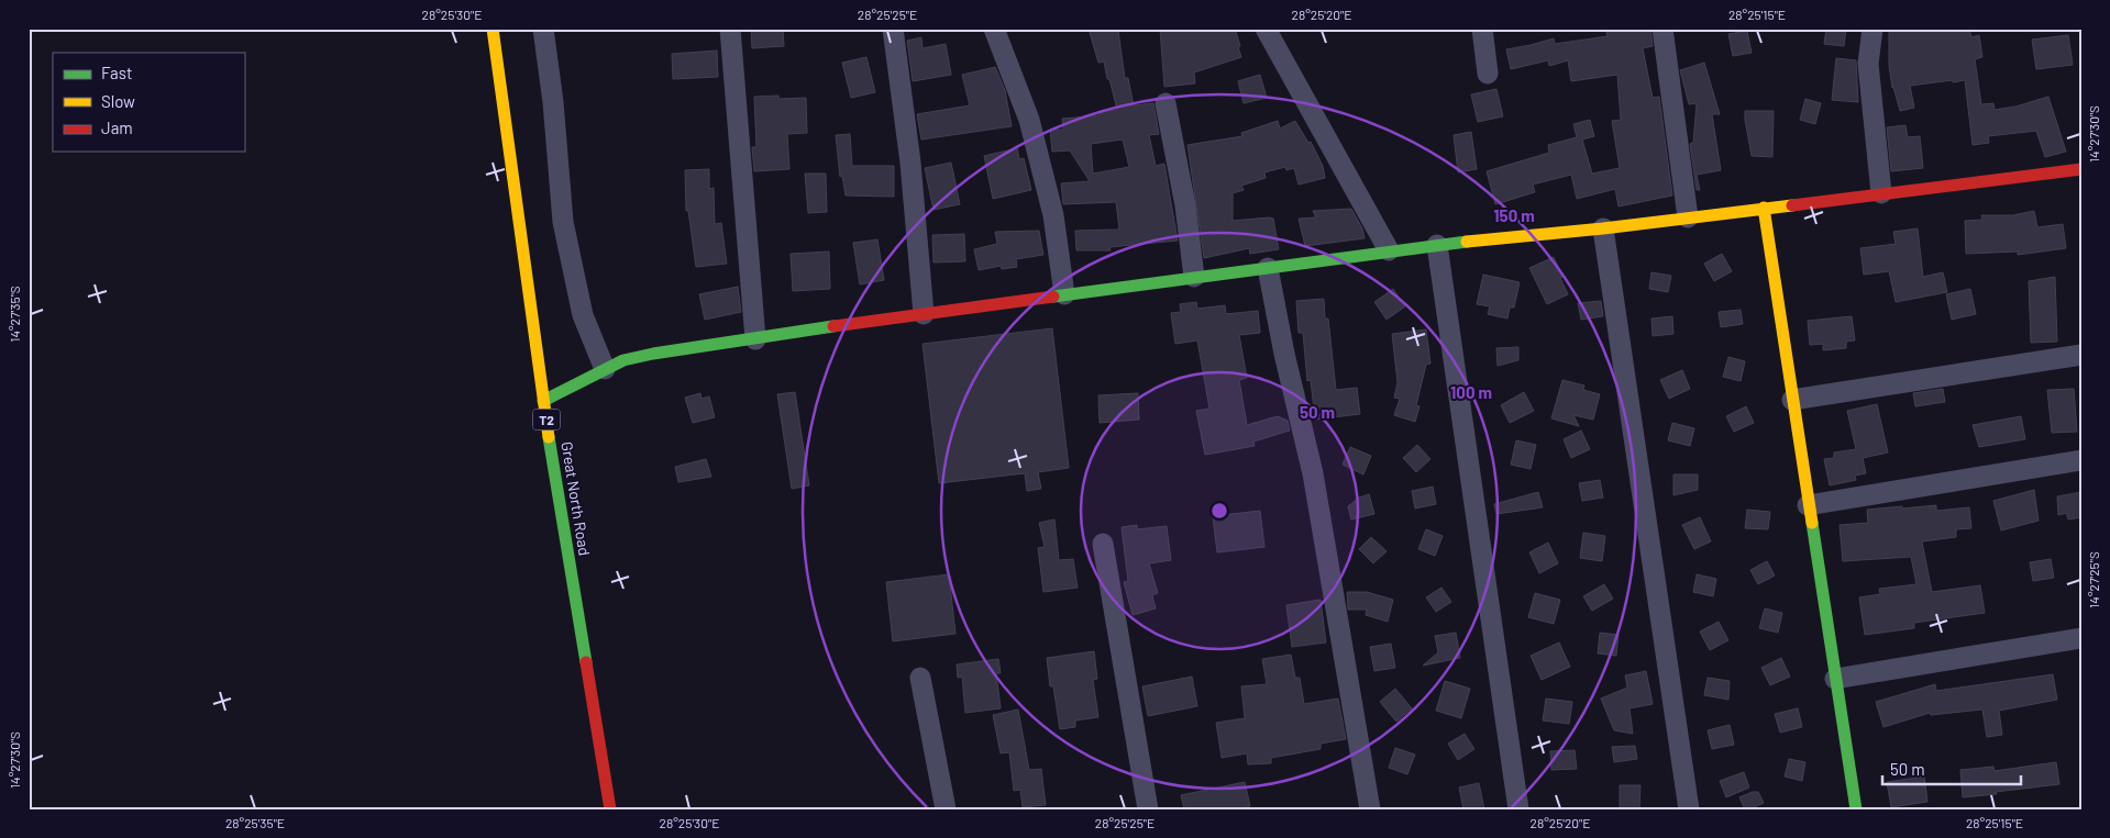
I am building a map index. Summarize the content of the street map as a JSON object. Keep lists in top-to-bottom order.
{
  "streets": {
    "main road": ["T2", "Great North Road"]
  },
  "legend": ["Fast", "Slow", "Jam"],
  "scale_bar": "50 m",
  "coordinates": [
    "28°25'30\"E",
    "28°25'25\"E",
    "28°25'20\"E",
    "28°25'15\"E",
    "14°27'30\"S",
    "14°27'35\"S",
    "14°27'25\"S",
    "28°25'35\"E"
  ],
  "rings": ["150 m", "100 m", "50 m"]
}
